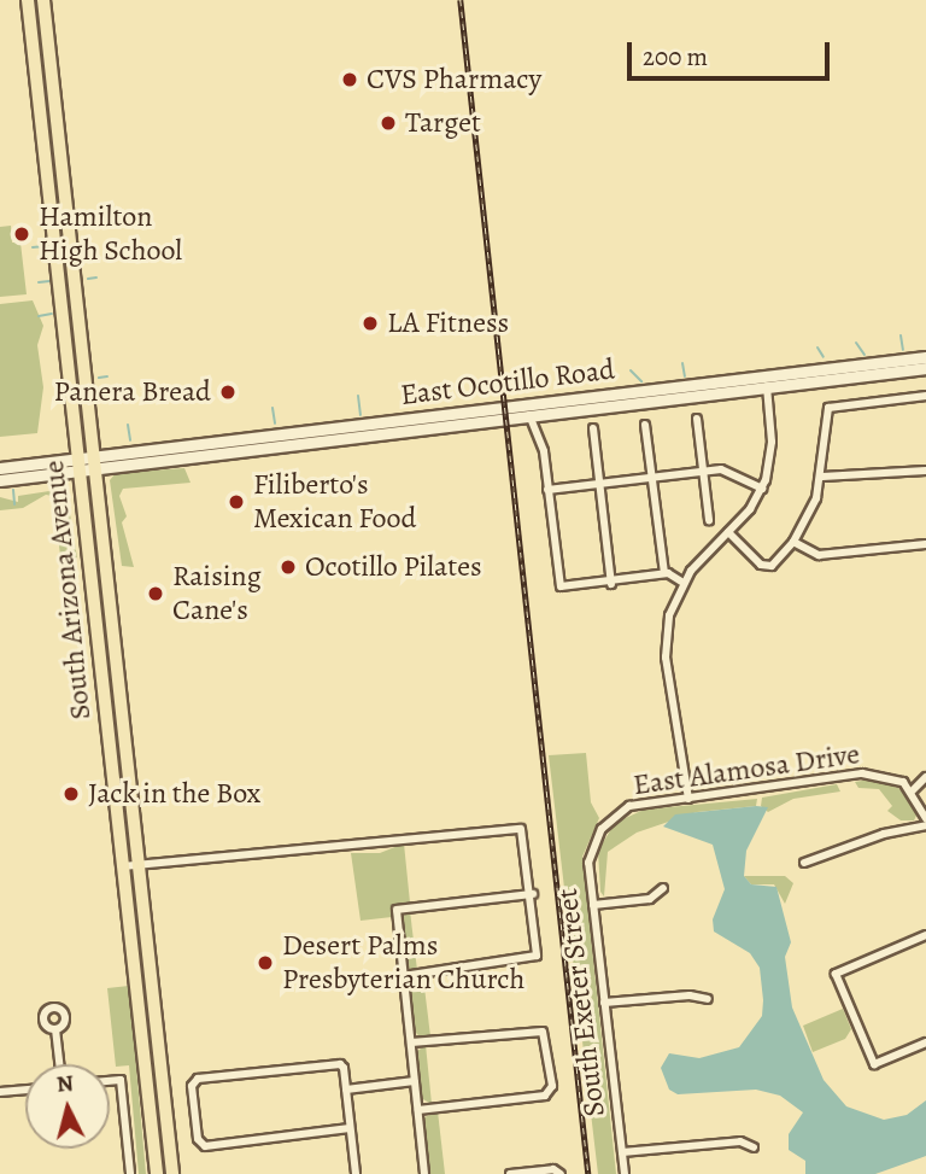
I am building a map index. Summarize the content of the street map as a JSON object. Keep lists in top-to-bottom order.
{
  "streets": {
    "main road": ["East Ocotillo Road", "South Arizona Avenue"],
    "street": ["East Alamosa Drive", "South Exeter Street"]
  },
  "crossings": [
    ["East Ocotillo Road", "South Arizona Avenue"],
    ["East Alamosa Drive", "South Exeter Street"]
  ],
  "places": [
    "CVS Pharmacy",
    "Target",
    "Hamilton High School",
    "LA Fitness",
    "Panera Bread",
    "Filiberto's Mexican Food",
    "Ocotillo Pilates",
    "Raising Cane's",
    "Jack in the Box",
    "Desert Palms Presbyterian Church"
  ],
  "scale_bar": "200 m",
  "north": "top"
}
